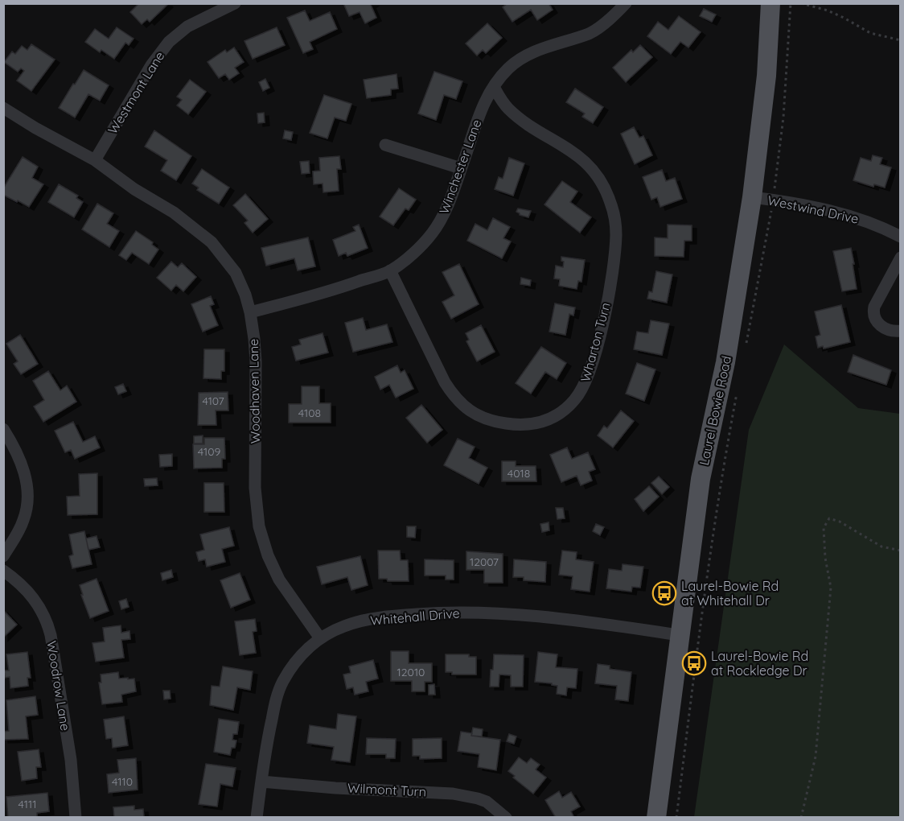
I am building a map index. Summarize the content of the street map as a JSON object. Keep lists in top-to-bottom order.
{
  "streets": {
    "main road": ["Laurel Bowie Road"],
    "street": [
      "Westmont Lane",
      "Winchester Lane",
      "Westwind Drive",
      "Wharton Turn",
      "Woodhaven Lane",
      "Whitehall Drive",
      "Woodrow Lane",
      "Wilmont Turn"
    ]
  },
  "crossings": [
    ["Westmont Lane", "Woodhaven Lane"],
    ["Winchester Lane", "Wharton Turn"],
    ["Winchester Lane", "Woodhaven Lane"],
    ["Westwind Drive", "Laurel Bowie Road"],
    ["Woodhaven Lane", "Whitehall Drive"],
    ["Laurel Bowie Road", "Whitehall Drive"],
    ["Whitehall Drive", "Wilmont Turn"]
  ],
  "places": {
    "bus stop": ["Laurel-Bowie Rd at Whitehall Dr", "Laurel-Bowie Rd at Rockledge Dr"]
  },
  "house_numbers": [
    "4107",
    "4108",
    "4109",
    "4018",
    "12007",
    "12010",
    "4110",
    "4111"
  ]
}
